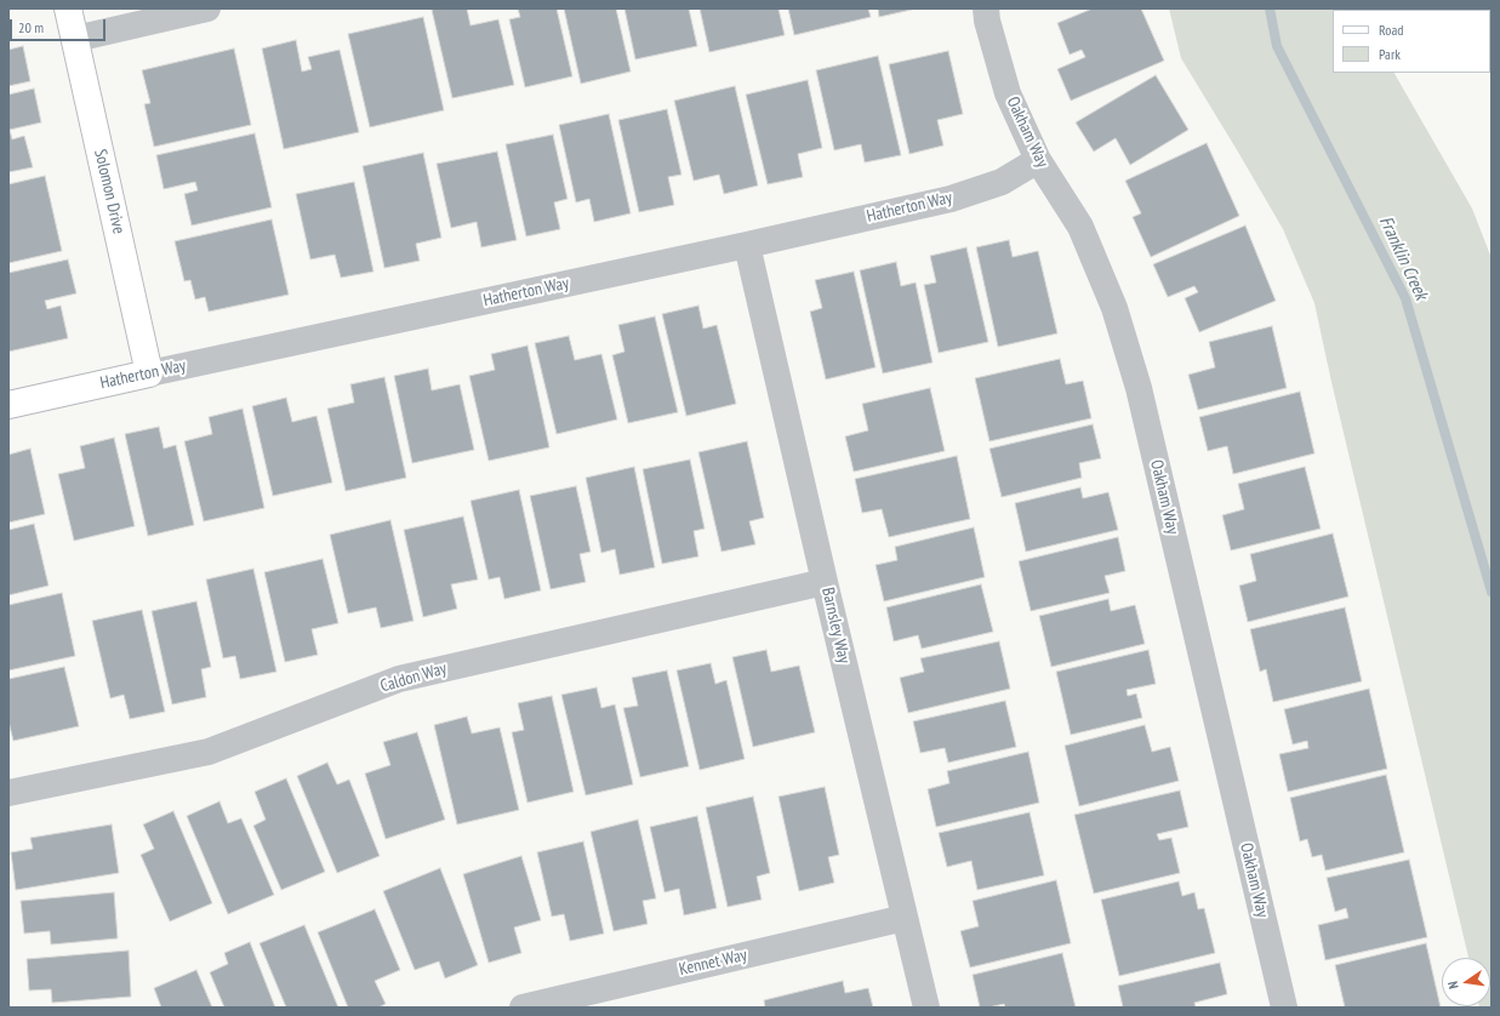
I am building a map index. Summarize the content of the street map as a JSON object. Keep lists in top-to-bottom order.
{
  "streets": {
    "street": [
      "Oakham Way",
      "Solomon Drive",
      "Hatherton Way",
      "Barnsley Way",
      "Caldon Way",
      "Kennet Way"
    ]
  },
  "crossings": [
    ["Oakham Way", "Hatherton Way"],
    ["Solomon Drive", "Hatherton Way"],
    ["Hatherton Way", "Barnsley Way"],
    ["Barnsley Way", "Caldon Way"],
    ["Barnsley Way", "Kennet Way"]
  ],
  "water": ["Franklin Creek"],
  "legend": ["Road", "Park"],
  "scale_bar": "20 m",
  "north": "left"
}
